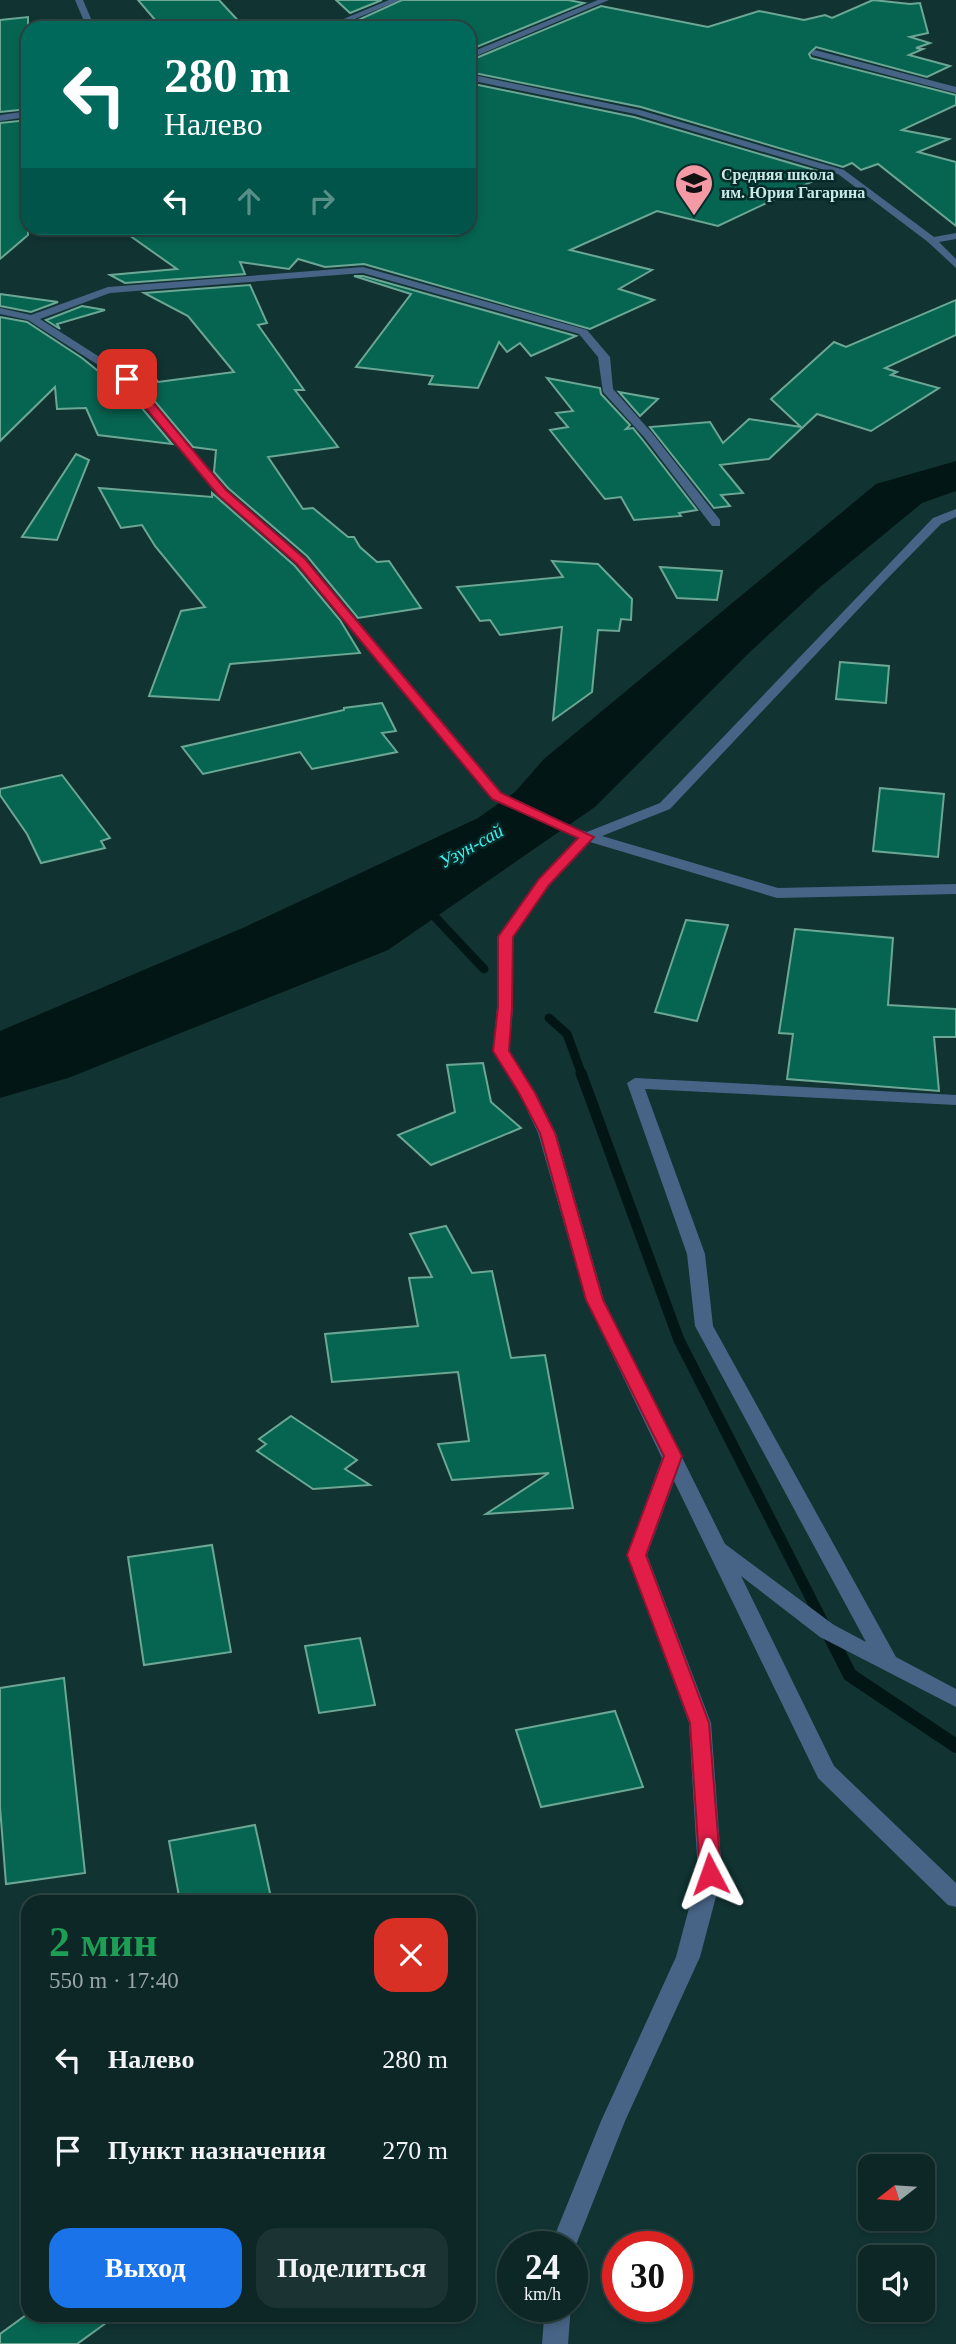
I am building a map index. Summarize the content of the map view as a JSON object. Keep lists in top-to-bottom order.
{
  "water": ["Узун-сай"],
  "places": {
    "school or university": ["Средняя школа им. Юрия Гагарина"]
  },
  "north": "left",
  "page": {
    "turn": ["280 m", "Налево"],
    "heading": ["2 мин", "550 m · 17:40"],
    "list": [
      {
        "name": "Налево",
        "value": "280 m"
      },
      {
        "name": "Пункт назначения",
        "value": "270 m"
      }
    ],
    "buttons": ["Выход", "Поделиться"],
    "speed": "24 km/h",
    "limit": "30"
  }
}
